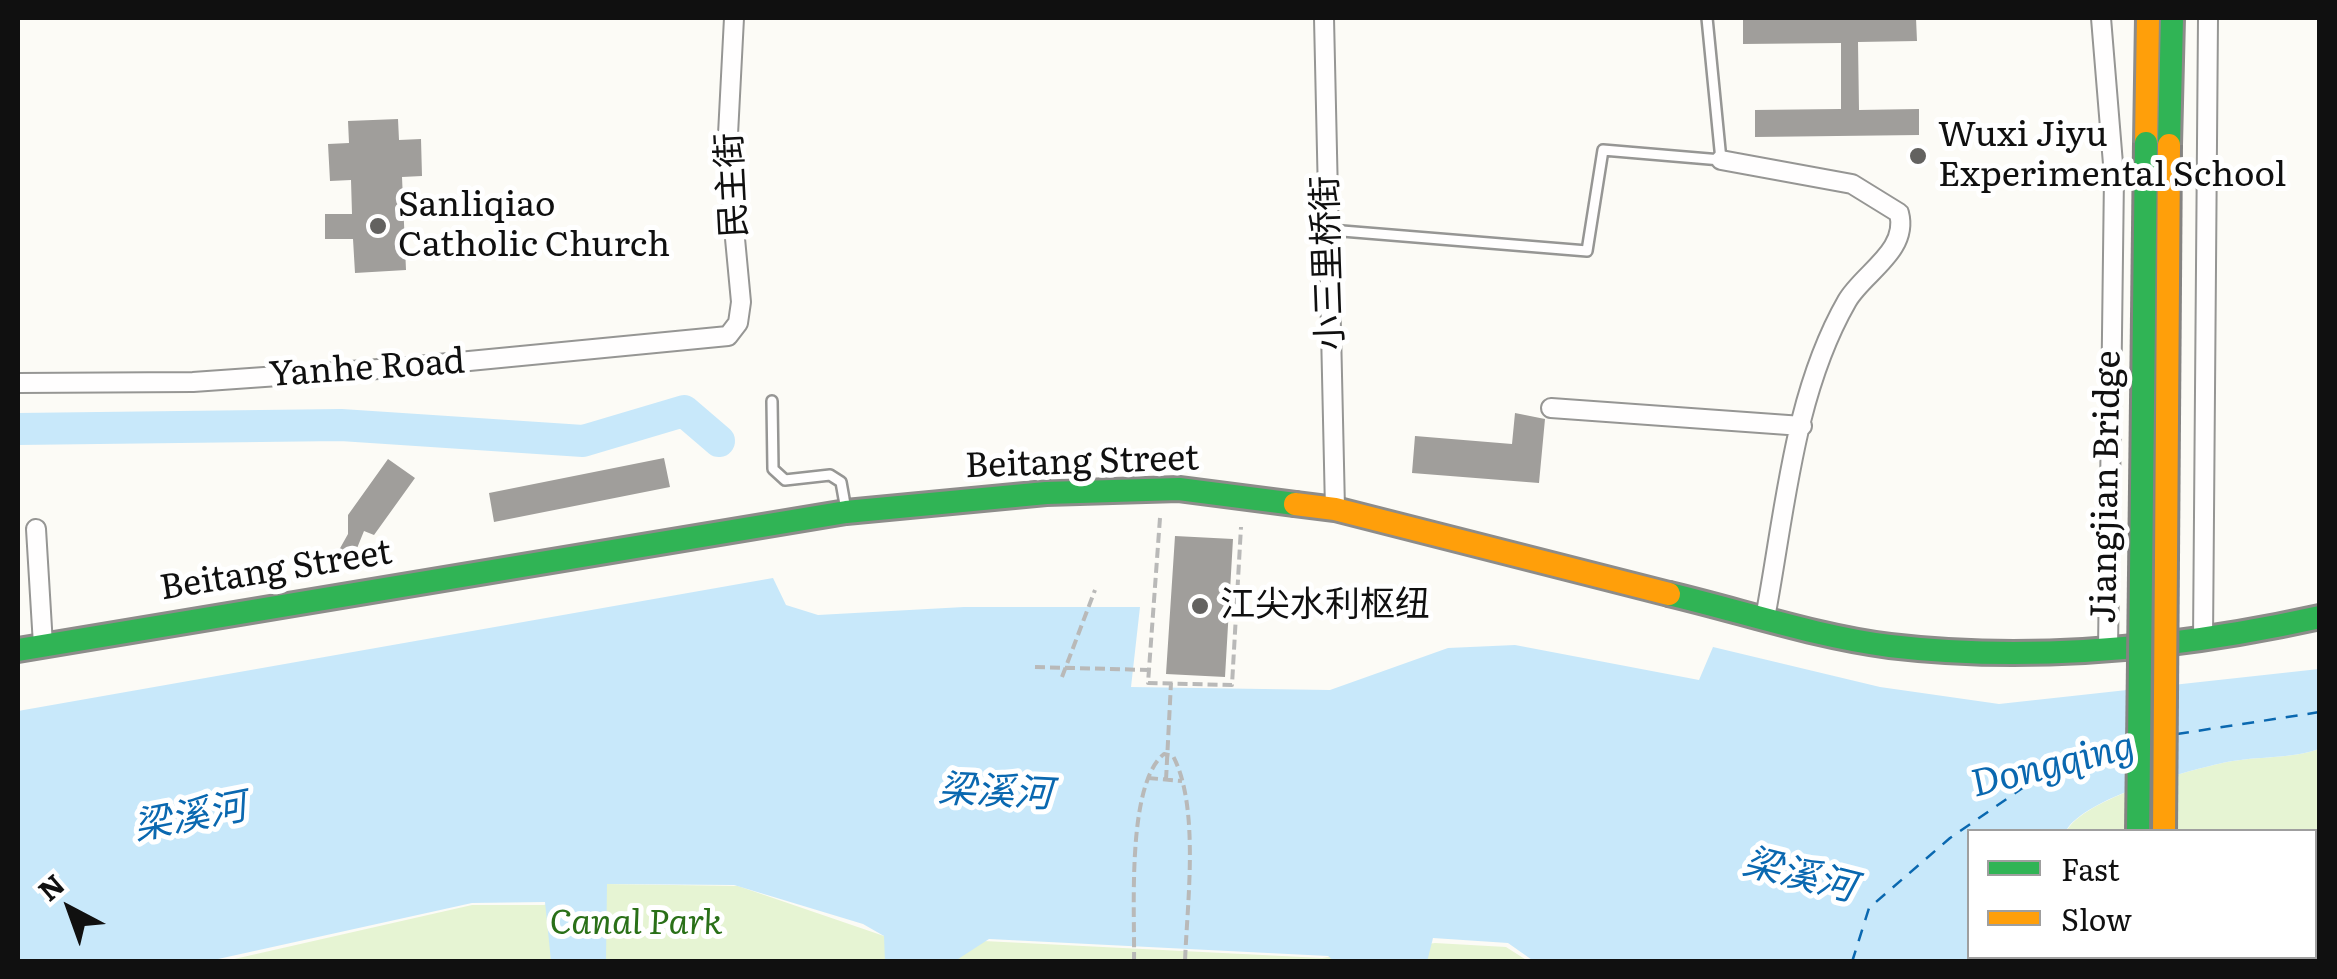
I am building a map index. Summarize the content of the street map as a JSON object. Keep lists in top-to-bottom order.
{
  "streets": {
    "main road": ["Beitang Street", "Jiangjian Bridge"],
    "street": ["民主街", "小三里桥街", "Yanhe Road"]
  },
  "crossings": [
    ["民主街", "Yanhe Road"],
    ["小三里桥街", "Beitang Street"]
  ],
  "water": ["Dongqing", "梁溪河"],
  "parks": ["Canal Park"],
  "places": ["Wuxi Jiyu Experimental School", "Sanliqiao Catholic Church", "江尖水利枢纽"],
  "legend": ["Fast", "Slow"],
  "north": "top left"
}
